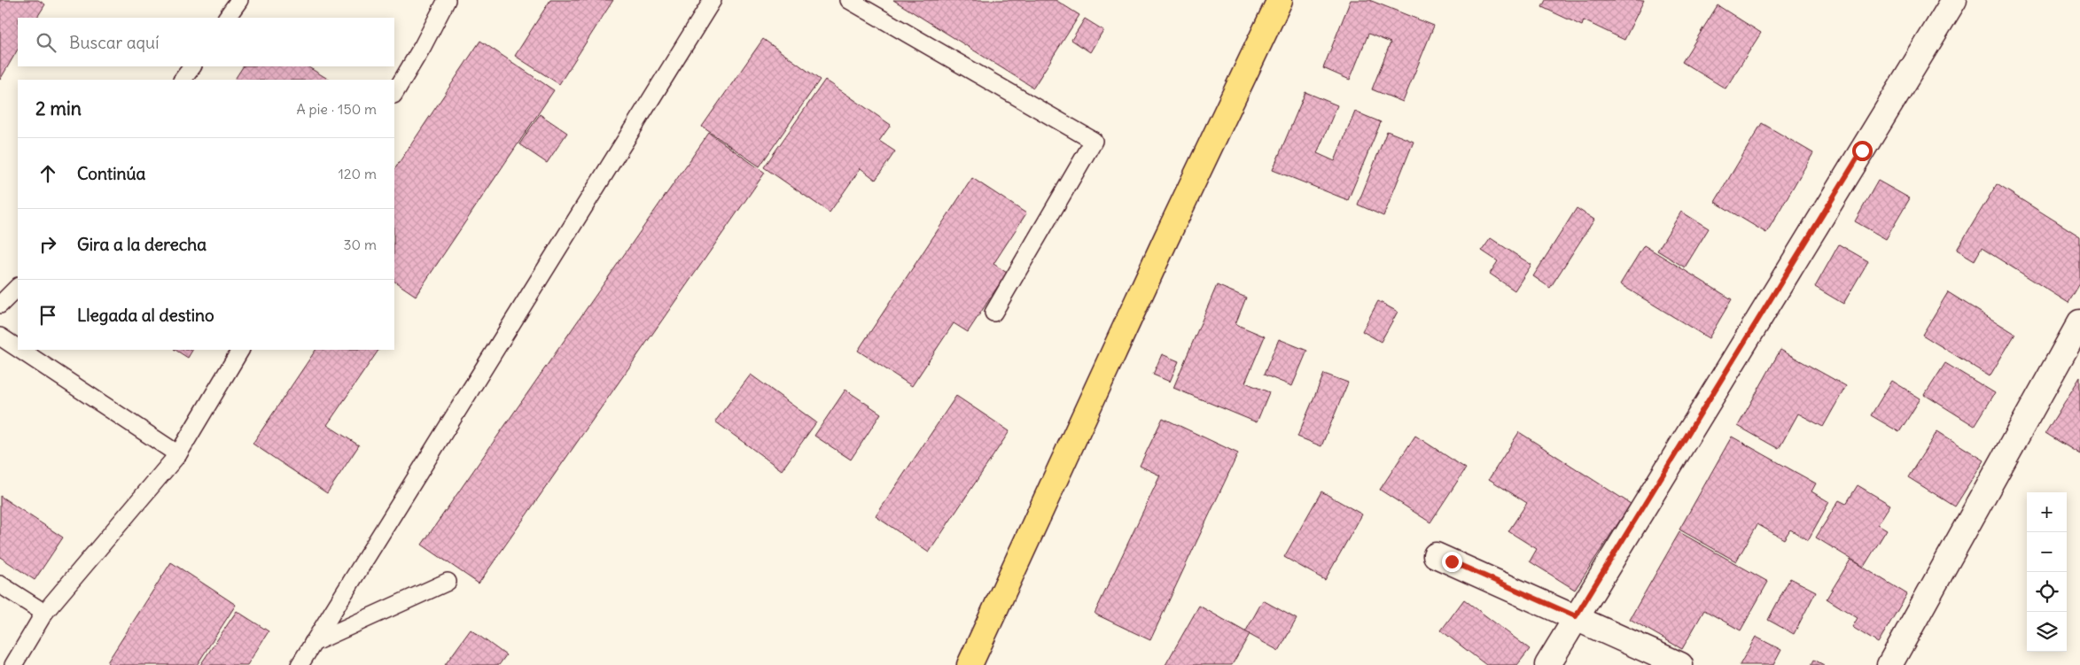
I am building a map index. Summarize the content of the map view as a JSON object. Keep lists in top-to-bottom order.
{
  "page": {
    "search": "Buscar aquí",
    "heading": ["2 min", "A pie · 150 m"],
    "list": [
      ["Continúa", "120 m"],
      ["Gira a la derecha", "30 m"],
      "Llegada al destino"
    ],
    "map_buttons": ["+", "−"]
  }
}
